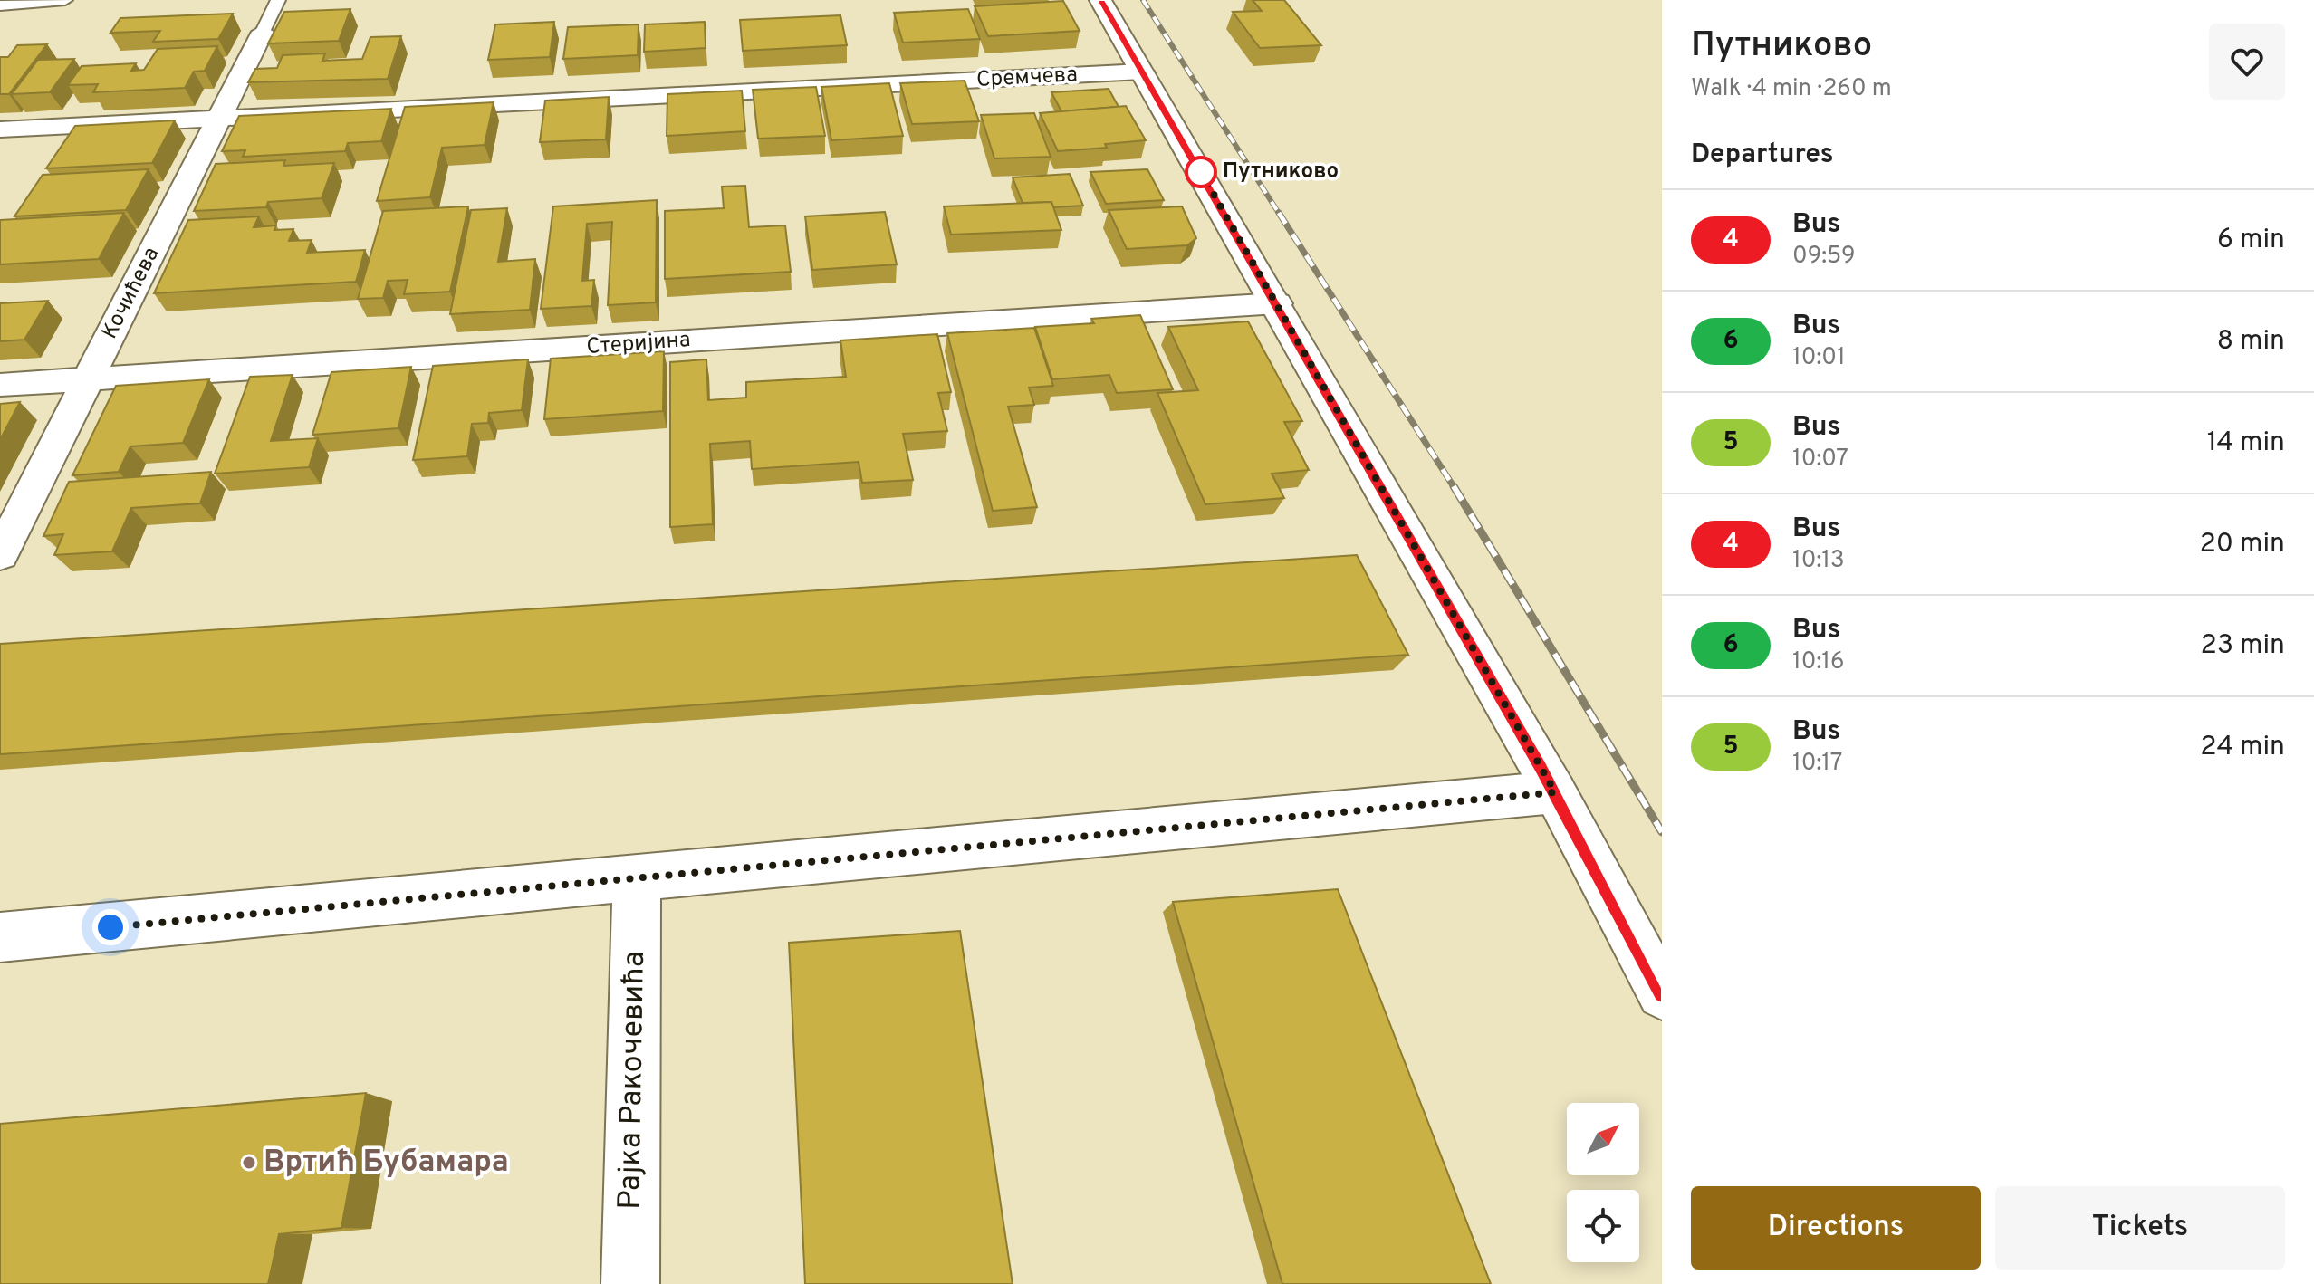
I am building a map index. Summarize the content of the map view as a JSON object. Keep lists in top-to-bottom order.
{
  "streets": {
    "street": [
      "Сремчева",
      "Кочићева",
      "Стеријина",
      "Рајка Ракочевића"
    ]
  },
  "crossings": [
    ["Сремчева", "Кочићева"],
    ["Кочићева", "Стеријина"]
  ],
  "places": ["Путниково", "Вртић Бубамара"],
  "lines": ["bus line 4"],
  "north": "top right",
  "page": {
    "heading": [
      ["Путниково", "Walk · 4 min · 260 m"],
      "Departures"
    ],
    "list": [
      {
        "mark": "4",
        "name": "Bus",
        "note": "09:59",
        "value": "6 min"
      },
      {
        "mark": "6",
        "name": "Bus",
        "note": "10:01",
        "value": "8 min"
      },
      {
        "mark": "5",
        "name": "Bus",
        "note": "10:07",
        "value": "14 min"
      },
      {
        "mark": "4",
        "name": "Bus",
        "note": "10:13",
        "value": "20 min"
      },
      {
        "mark": "6",
        "name": "Bus",
        "note": "10:16",
        "value": "23 min"
      },
      {
        "mark": "5",
        "name": "Bus",
        "note": "10:17",
        "value": "24 min"
      }
    ],
    "buttons": ["Directions", "Tickets"]
  }
}
